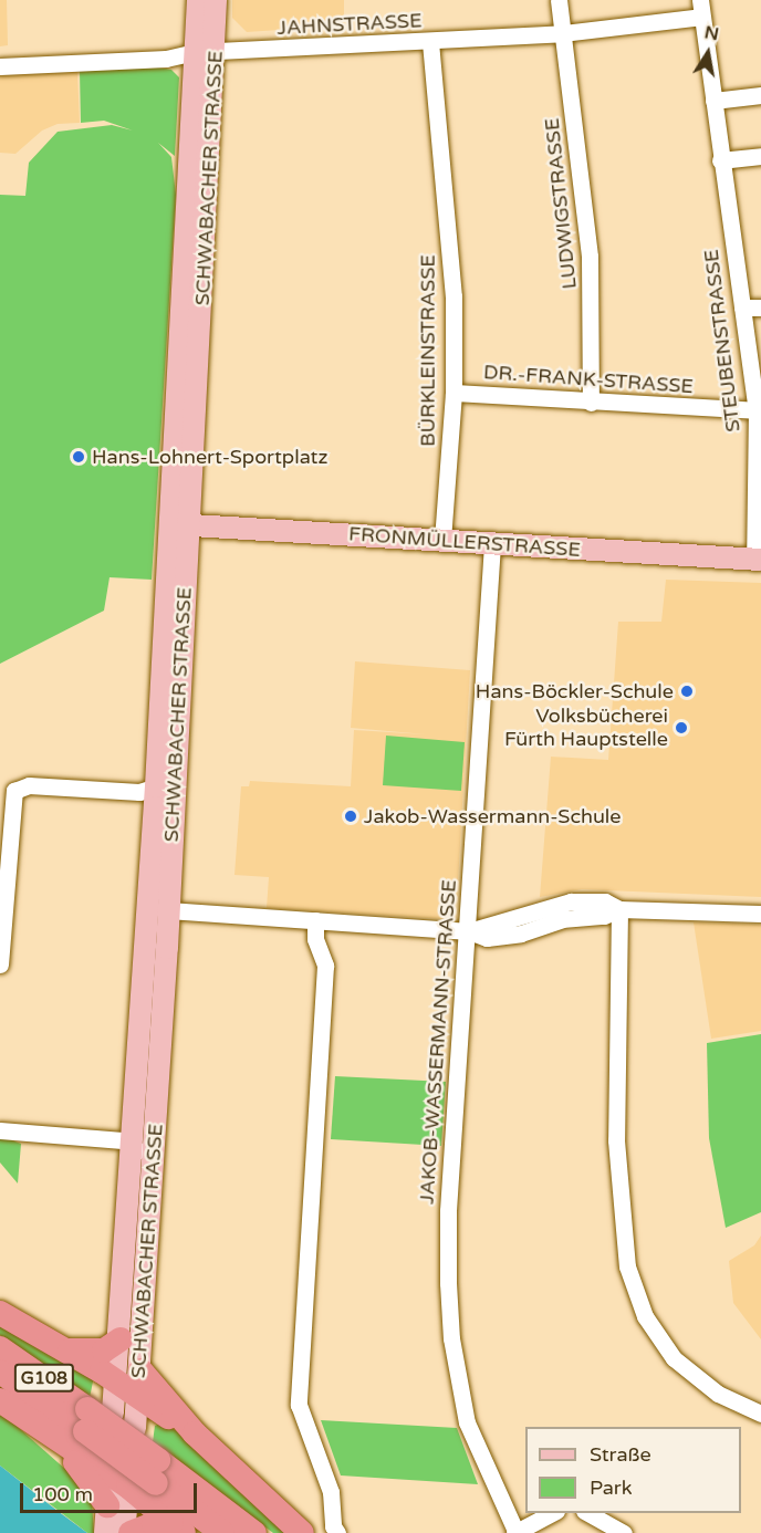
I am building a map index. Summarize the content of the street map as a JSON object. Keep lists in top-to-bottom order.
{
  "streets": {
    "highway": ["G108"],
    "main road": ["SCHWABACHER STRASSE", "FRONMÜLLERSTRASSE"],
    "street": [
      "JAHNSTRASSE",
      "LUDWIGSTRASSE",
      "STEUBENSTRASSE",
      "BÜRKLEINSTRASSE",
      "DR.-FRANK-STRASSE",
      "JAKOB-WASSERMANN-STRASSE"
    ]
  },
  "crossings": [
    ["JAHNSTRASSE", "SCHWABACHER STRASSE"],
    ["JAHNSTRASSE", "LUDWIGSTRASSE"],
    ["JAHNSTRASSE", "STEUBENSTRASSE"],
    ["JAHNSTRASSE", "BÜRKLEINSTRASSE"],
    ["SCHWABACHER STRASSE", "FRONMÜLLERSTRASSE"],
    ["LUDWIGSTRASSE", "DR.-FRANK-STRASSE"],
    ["STEUBENSTRASSE", "DR.-FRANK-STRASSE"],
    ["STEUBENSTRASSE", "FRONMÜLLERSTRASSE"],
    ["BÜRKLEINSTRASSE", "DR.-FRANK-STRASSE"],
    ["BÜRKLEINSTRASSE", "FRONMÜLLERSTRASSE"],
    ["FRONMÜLLERSTRASSE", "JAKOB-WASSERMANN-STRASSE"]
  ],
  "places": [
    "Hans-Lohnert-Sportplatz",
    "Hans-Böckler-Schule",
    "Volksbücherei Fürth Hauptstelle",
    "Jakob-Wassermann-Schule"
  ],
  "legend": ["Straße", "Park"],
  "scale_bar": "100 m",
  "north": "top"
}
